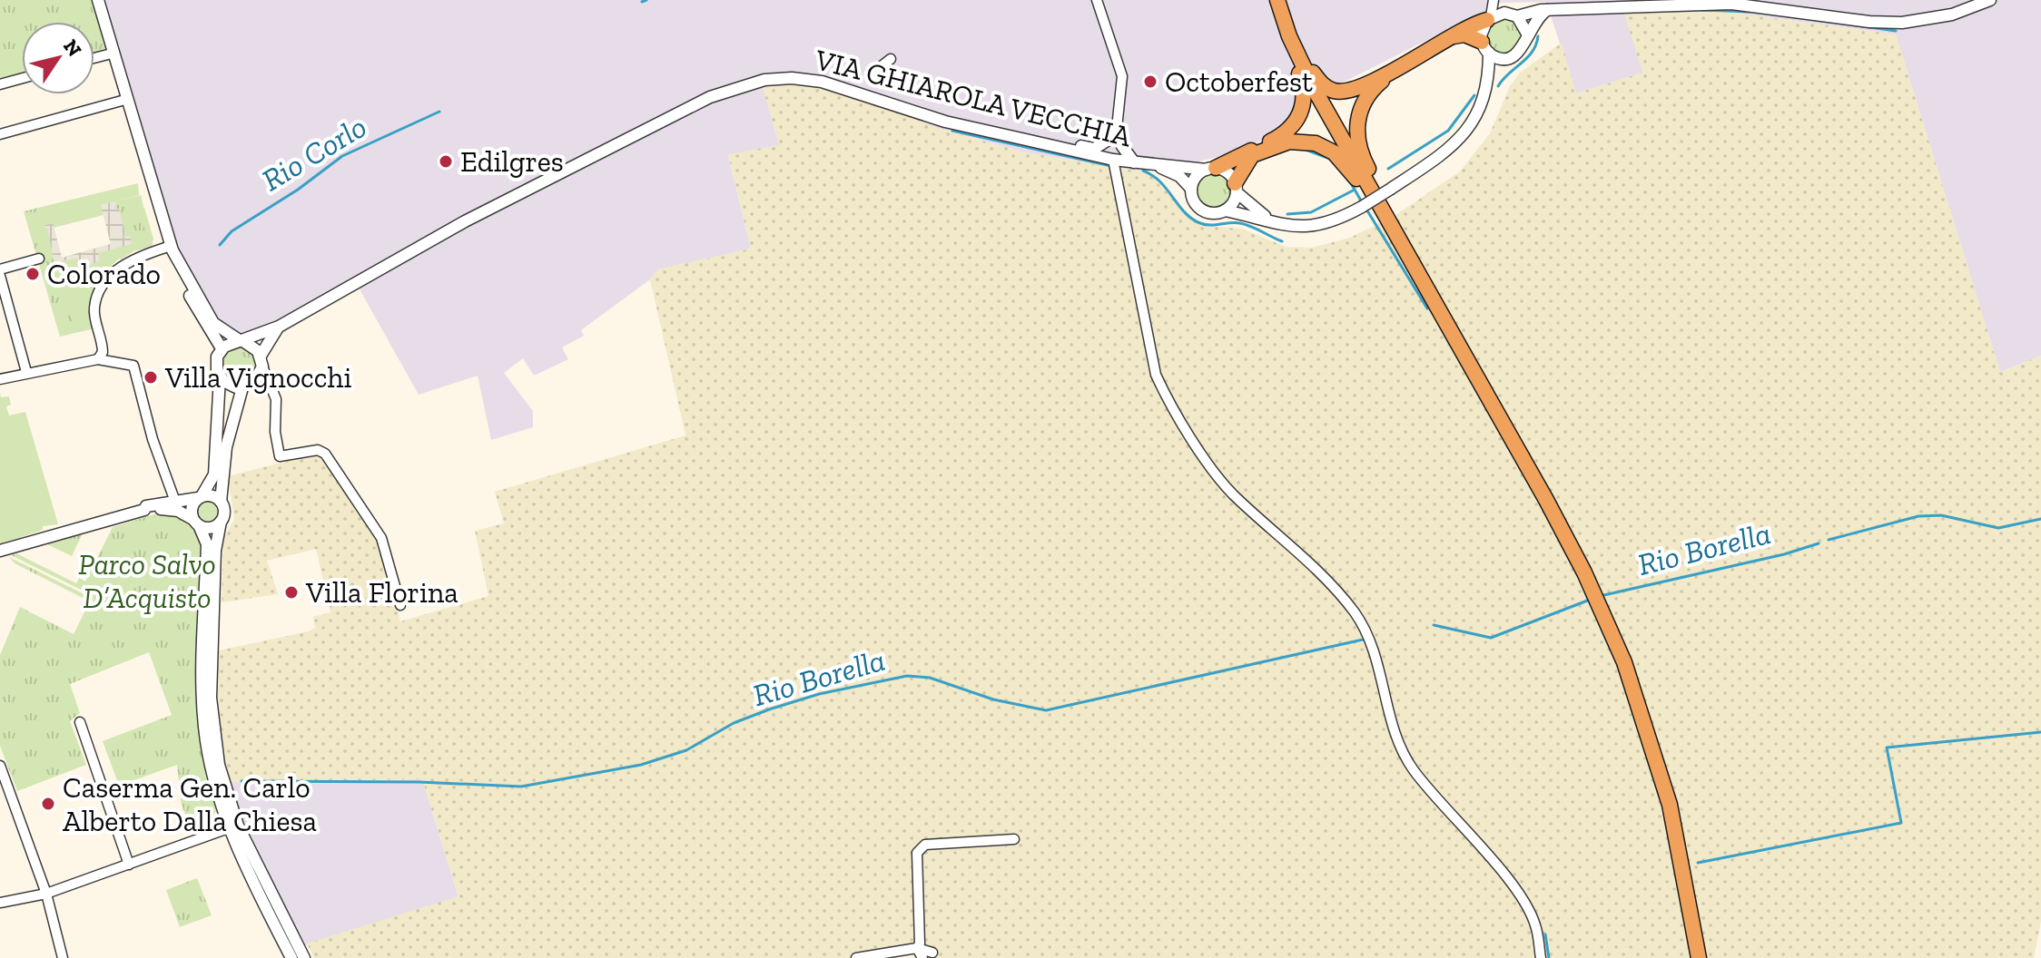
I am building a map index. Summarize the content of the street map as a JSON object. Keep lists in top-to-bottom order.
{
  "streets": {
    "street": ["VIA GHIAROLA VECCHIA"]
  },
  "water": ["Rio Corlo", "Rio Borella"],
  "parks": ["Parco Salvo D’Acquisto"],
  "places": [
    "Octoberfest",
    "Edilgres",
    "Colorado",
    "Villa Vignocchi",
    "Villa Florina",
    "Caserma Gen. Carlo Alberto Dalla Chiesa"
  ],
  "north": "top right"
}
